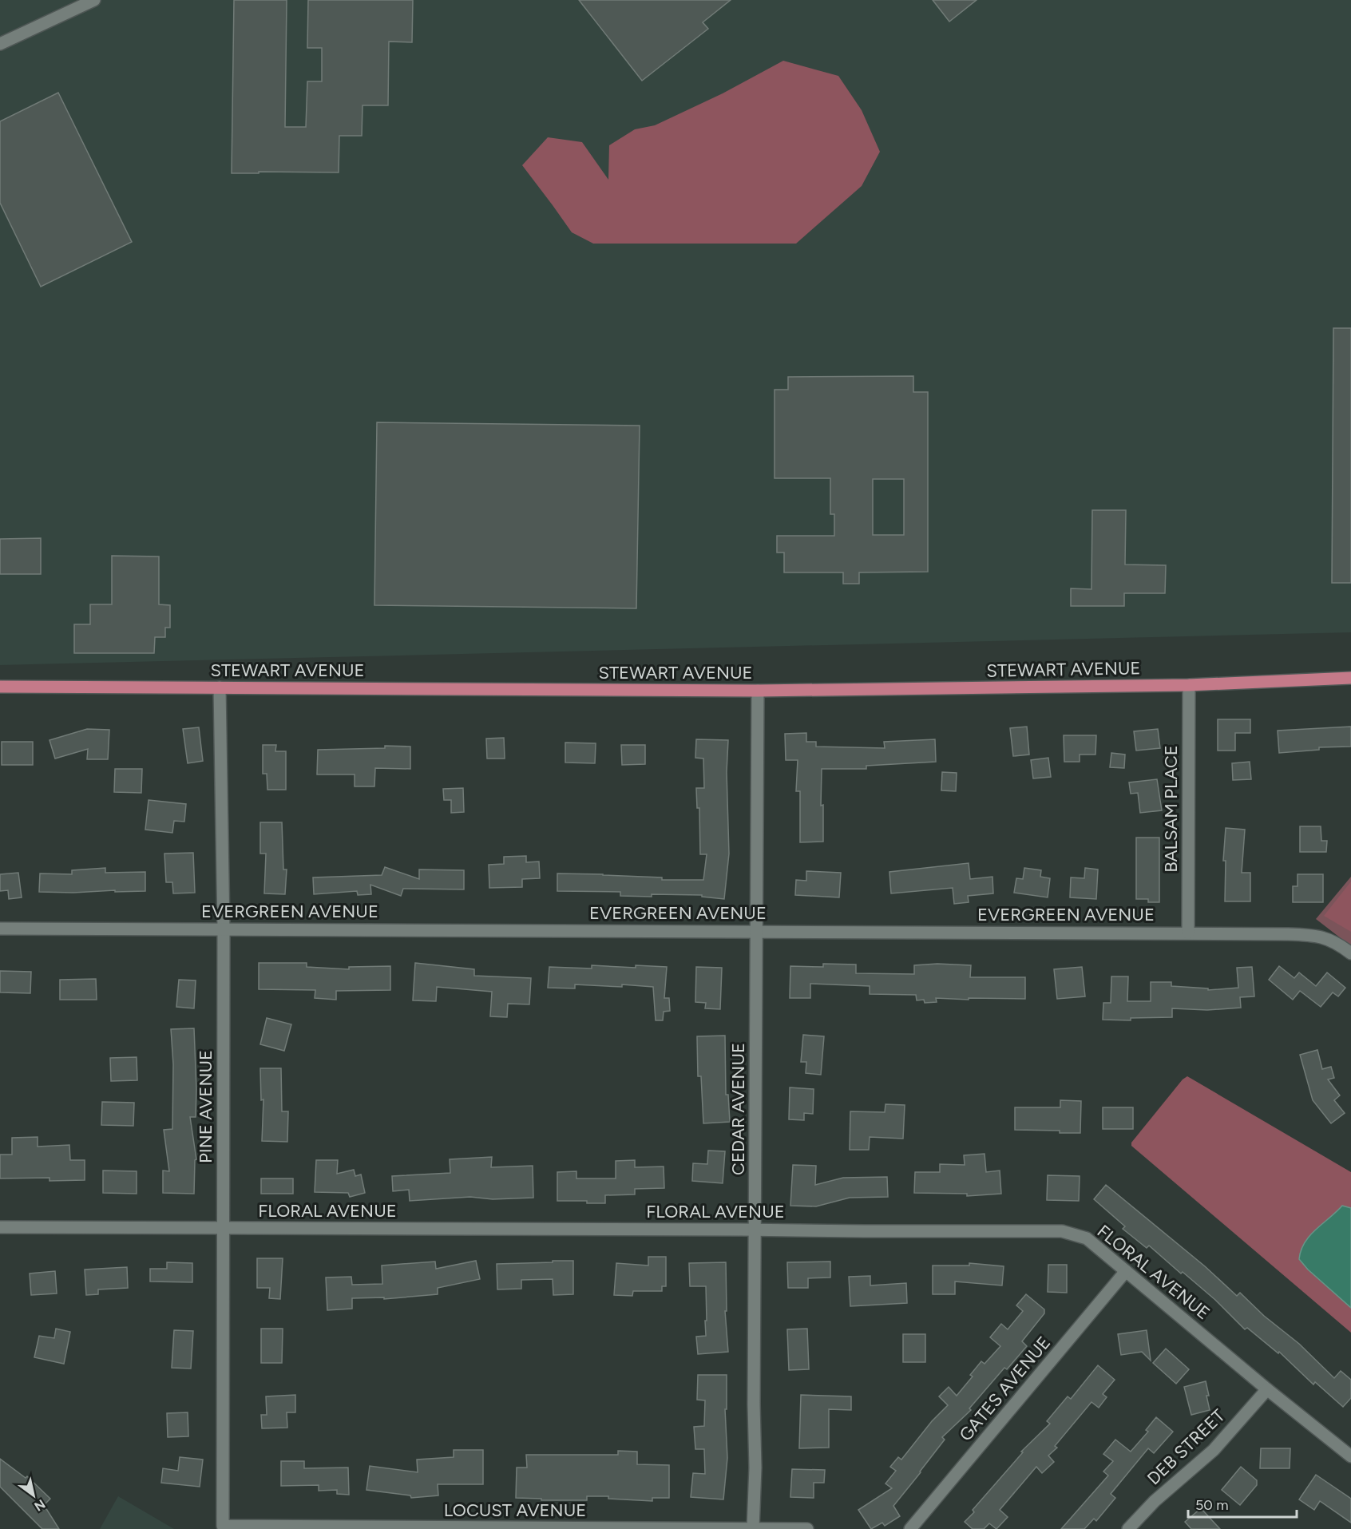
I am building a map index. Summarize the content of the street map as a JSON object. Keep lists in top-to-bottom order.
{
  "streets": {
    "main road": ["STEWART AVENUE"],
    "street": [
      "BALSAM PLACE",
      "EVERGREEN AVENUE",
      "PINE AVENUE",
      "CEDAR AVENUE",
      "FLORAL AVENUE",
      "GATES AVENUE",
      "DEB STREET",
      "LOCUST AVENUE"
    ]
  },
  "crossings": [
    ["STEWART AVENUE", "BALSAM PLACE"],
    ["STEWART AVENUE", "PINE AVENUE"],
    ["STEWART AVENUE", "CEDAR AVENUE"],
    ["BALSAM PLACE", "EVERGREEN AVENUE"],
    ["EVERGREEN AVENUE", "PINE AVENUE"],
    ["EVERGREEN AVENUE", "CEDAR AVENUE"],
    ["PINE AVENUE", "FLORAL AVENUE"],
    ["PINE AVENUE", "LOCUST AVENUE"],
    ["CEDAR AVENUE", "FLORAL AVENUE"],
    ["CEDAR AVENUE", "LOCUST AVENUE"],
    ["FLORAL AVENUE", "GATES AVENUE"],
    ["FLORAL AVENUE", "DEB STREET"]
  ],
  "scale_bar": "50 m",
  "north": "bottom right"
}
